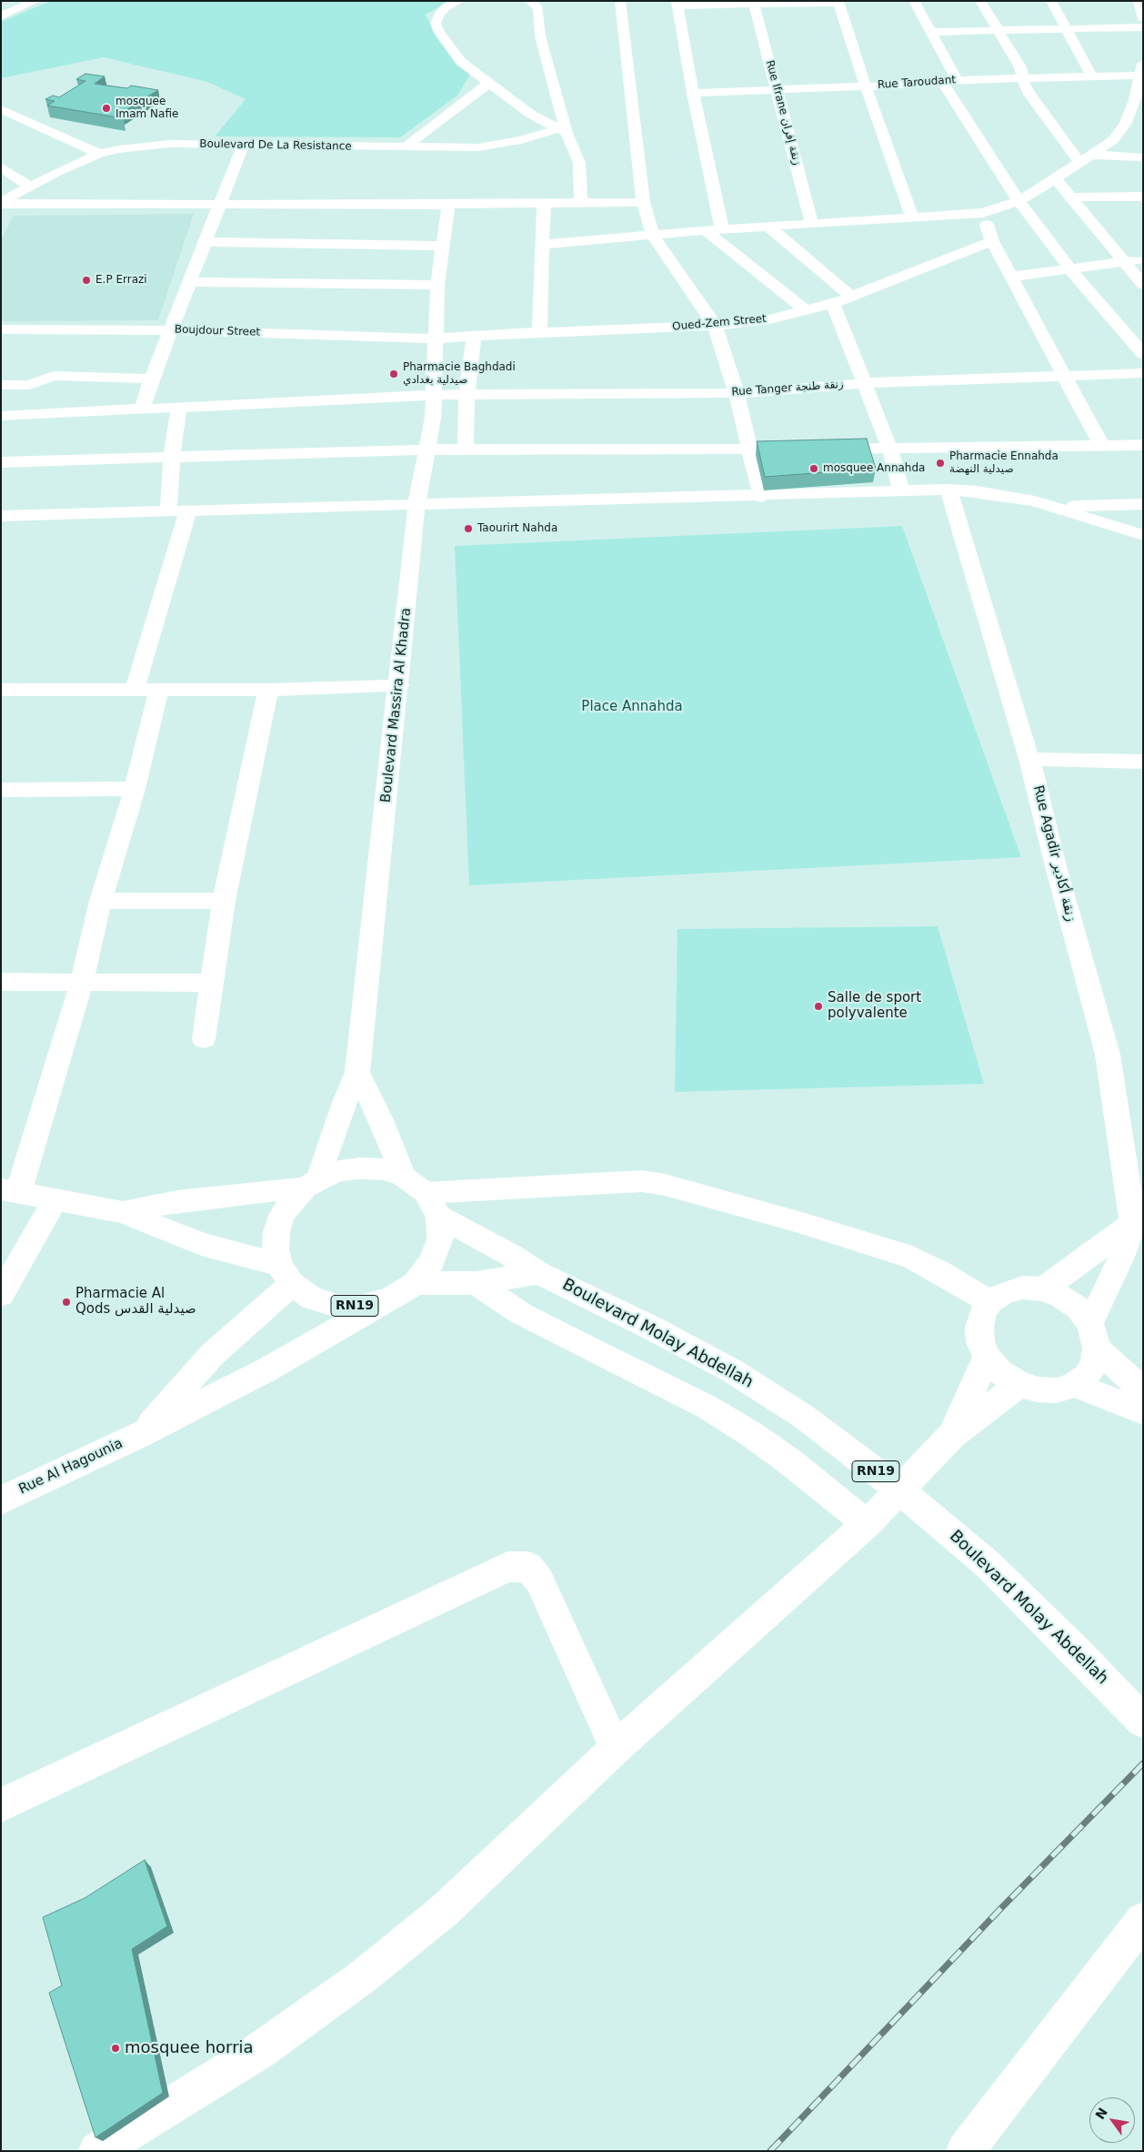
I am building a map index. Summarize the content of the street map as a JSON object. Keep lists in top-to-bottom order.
{
  "streets": {
    "street": [
      "Rue Taroudant",
      "Rue Ifrane زنقة إفران",
      "Boulevard De La Resistance",
      "Oued-Zem Street",
      "Boujdour Street",
      "Rue Tanger زنقة طنجة",
      "Boulevard Massira Al Khadra",
      "Rue Agadir زنقة أكادير",
      "RN19",
      "Boulevard Molay Abdellah",
      "Rue Al Hagounia"
    ]
  },
  "crossings": [
    ["Rue Taroudant", "Rue Ifrane زنقة إفران"],
    ["Oued-Zem Street", "Boujdour Street"],
    ["Oued-Zem Street", "Boulevard Massira Al Khadra"],
    ["Boujdour Street", "Boulevard Massira Al Khadra"],
    ["Rue Tanger زنقة طنجة", "Boulevard Massira Al Khadra"],
    ["Boulevard Massira Al Khadra", "RN19"],
    ["Boulevard Massira Al Khadra", "Boulevard Molay Abdellah"],
    ["Boulevard Massira Al Khadra", "Rue Al Hagounia"],
    ["RN19", "Boulevard Molay Abdellah"],
    ["RN19", "Rue Al Hagounia"],
    ["Boulevard Molay Abdellah", "Rue Al Hagounia"]
  ],
  "parks": ["Place Annahda"],
  "places": [
    "mosquee Imam Nafie",
    "E.P Errazi",
    "Pharmacie Baghdadi صيدلية بغدادي",
    "Pharmacie Ennahda صيدلية النهضة",
    "mosquee Annahda",
    "Taourirt Nahda",
    "Salle de sport polyvalente",
    "Pharmacie Al Qods صيدلية القدس",
    "mosquee horria"
  ],
  "north": "top left"
}
